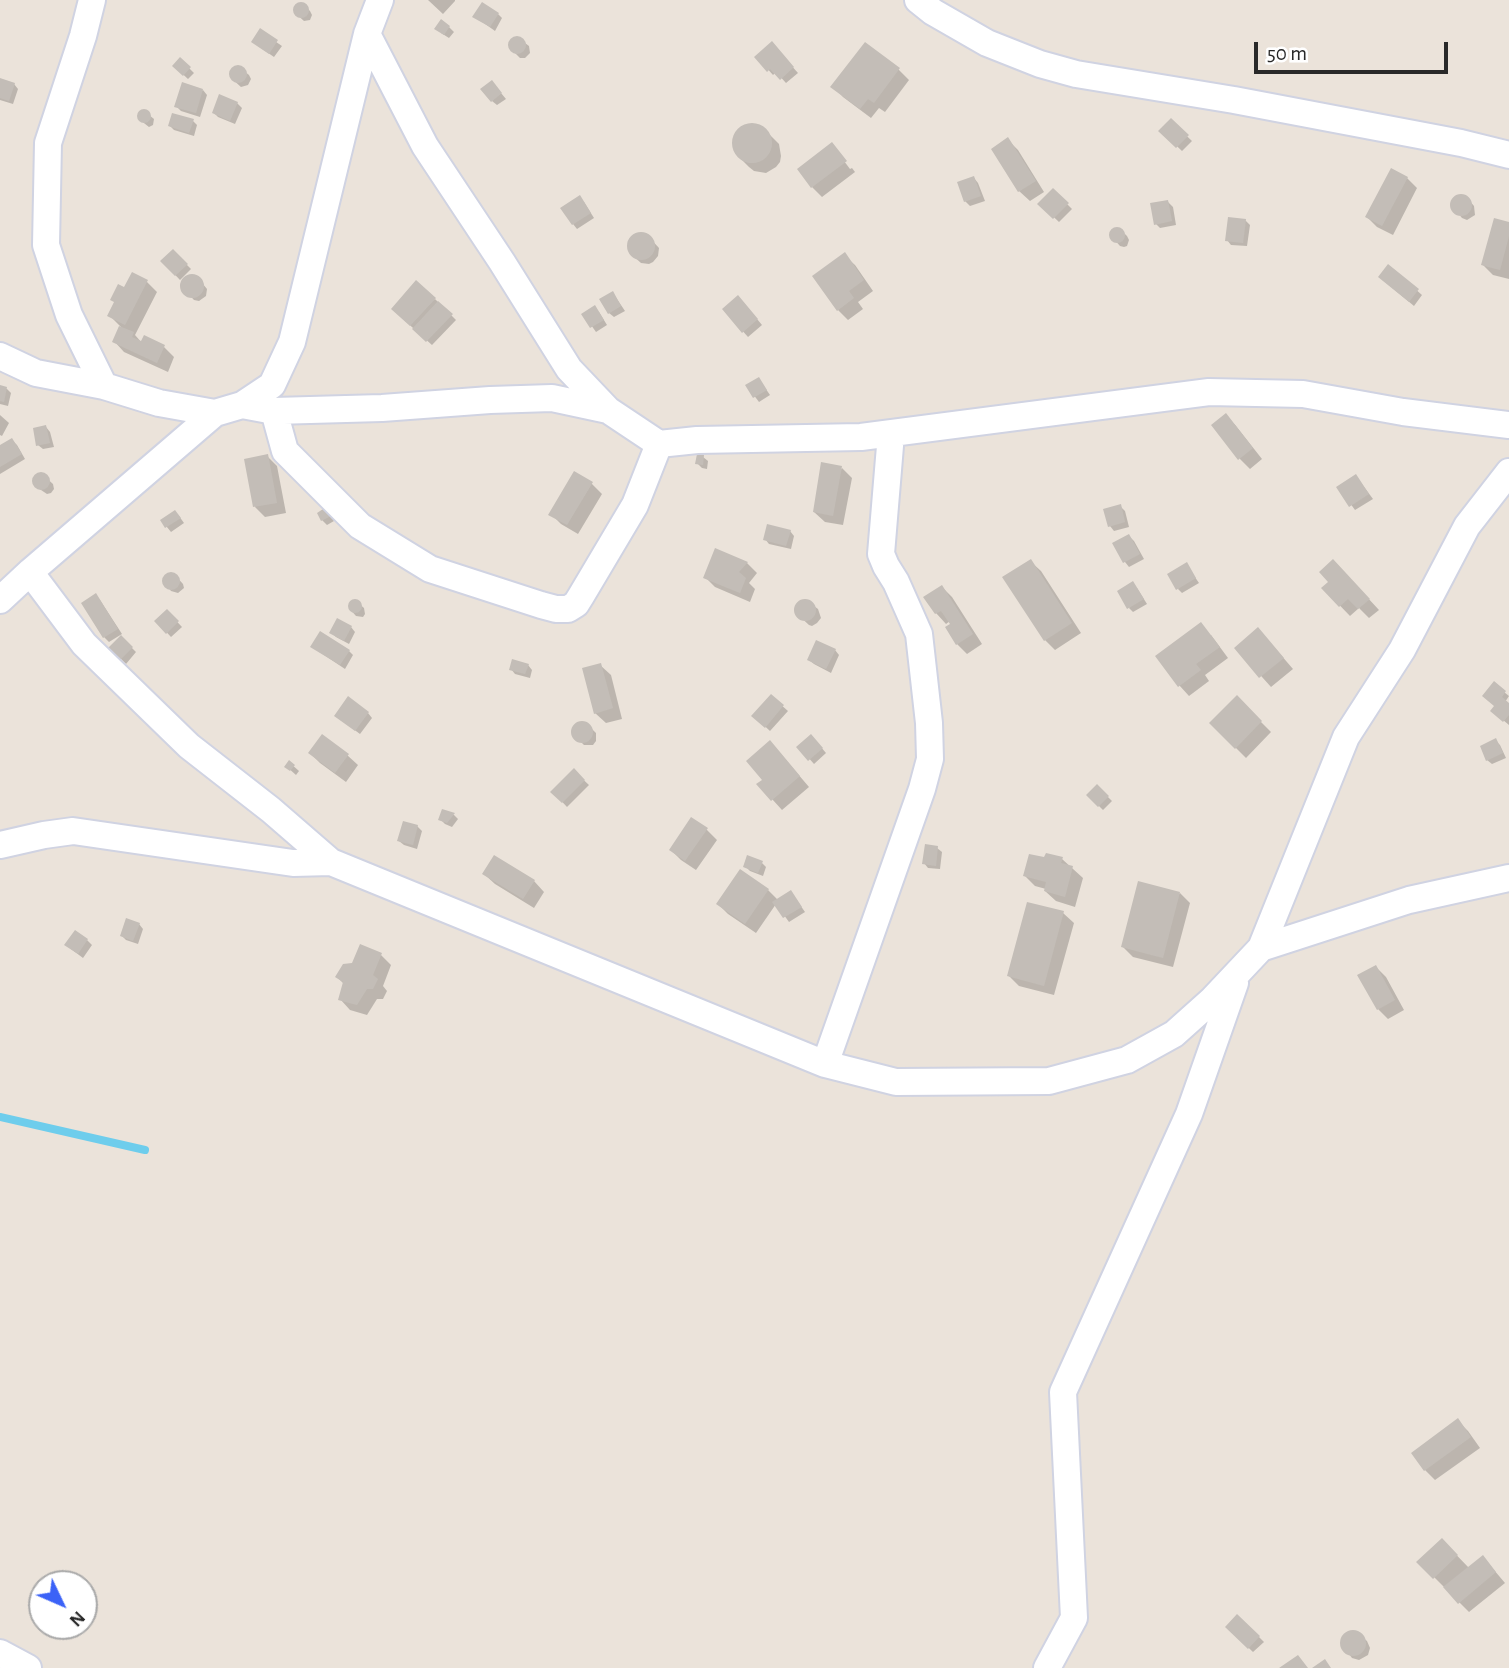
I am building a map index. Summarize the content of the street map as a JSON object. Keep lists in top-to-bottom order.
{
  "scale_bar": "50 m",
  "north": "bottom right"
}
